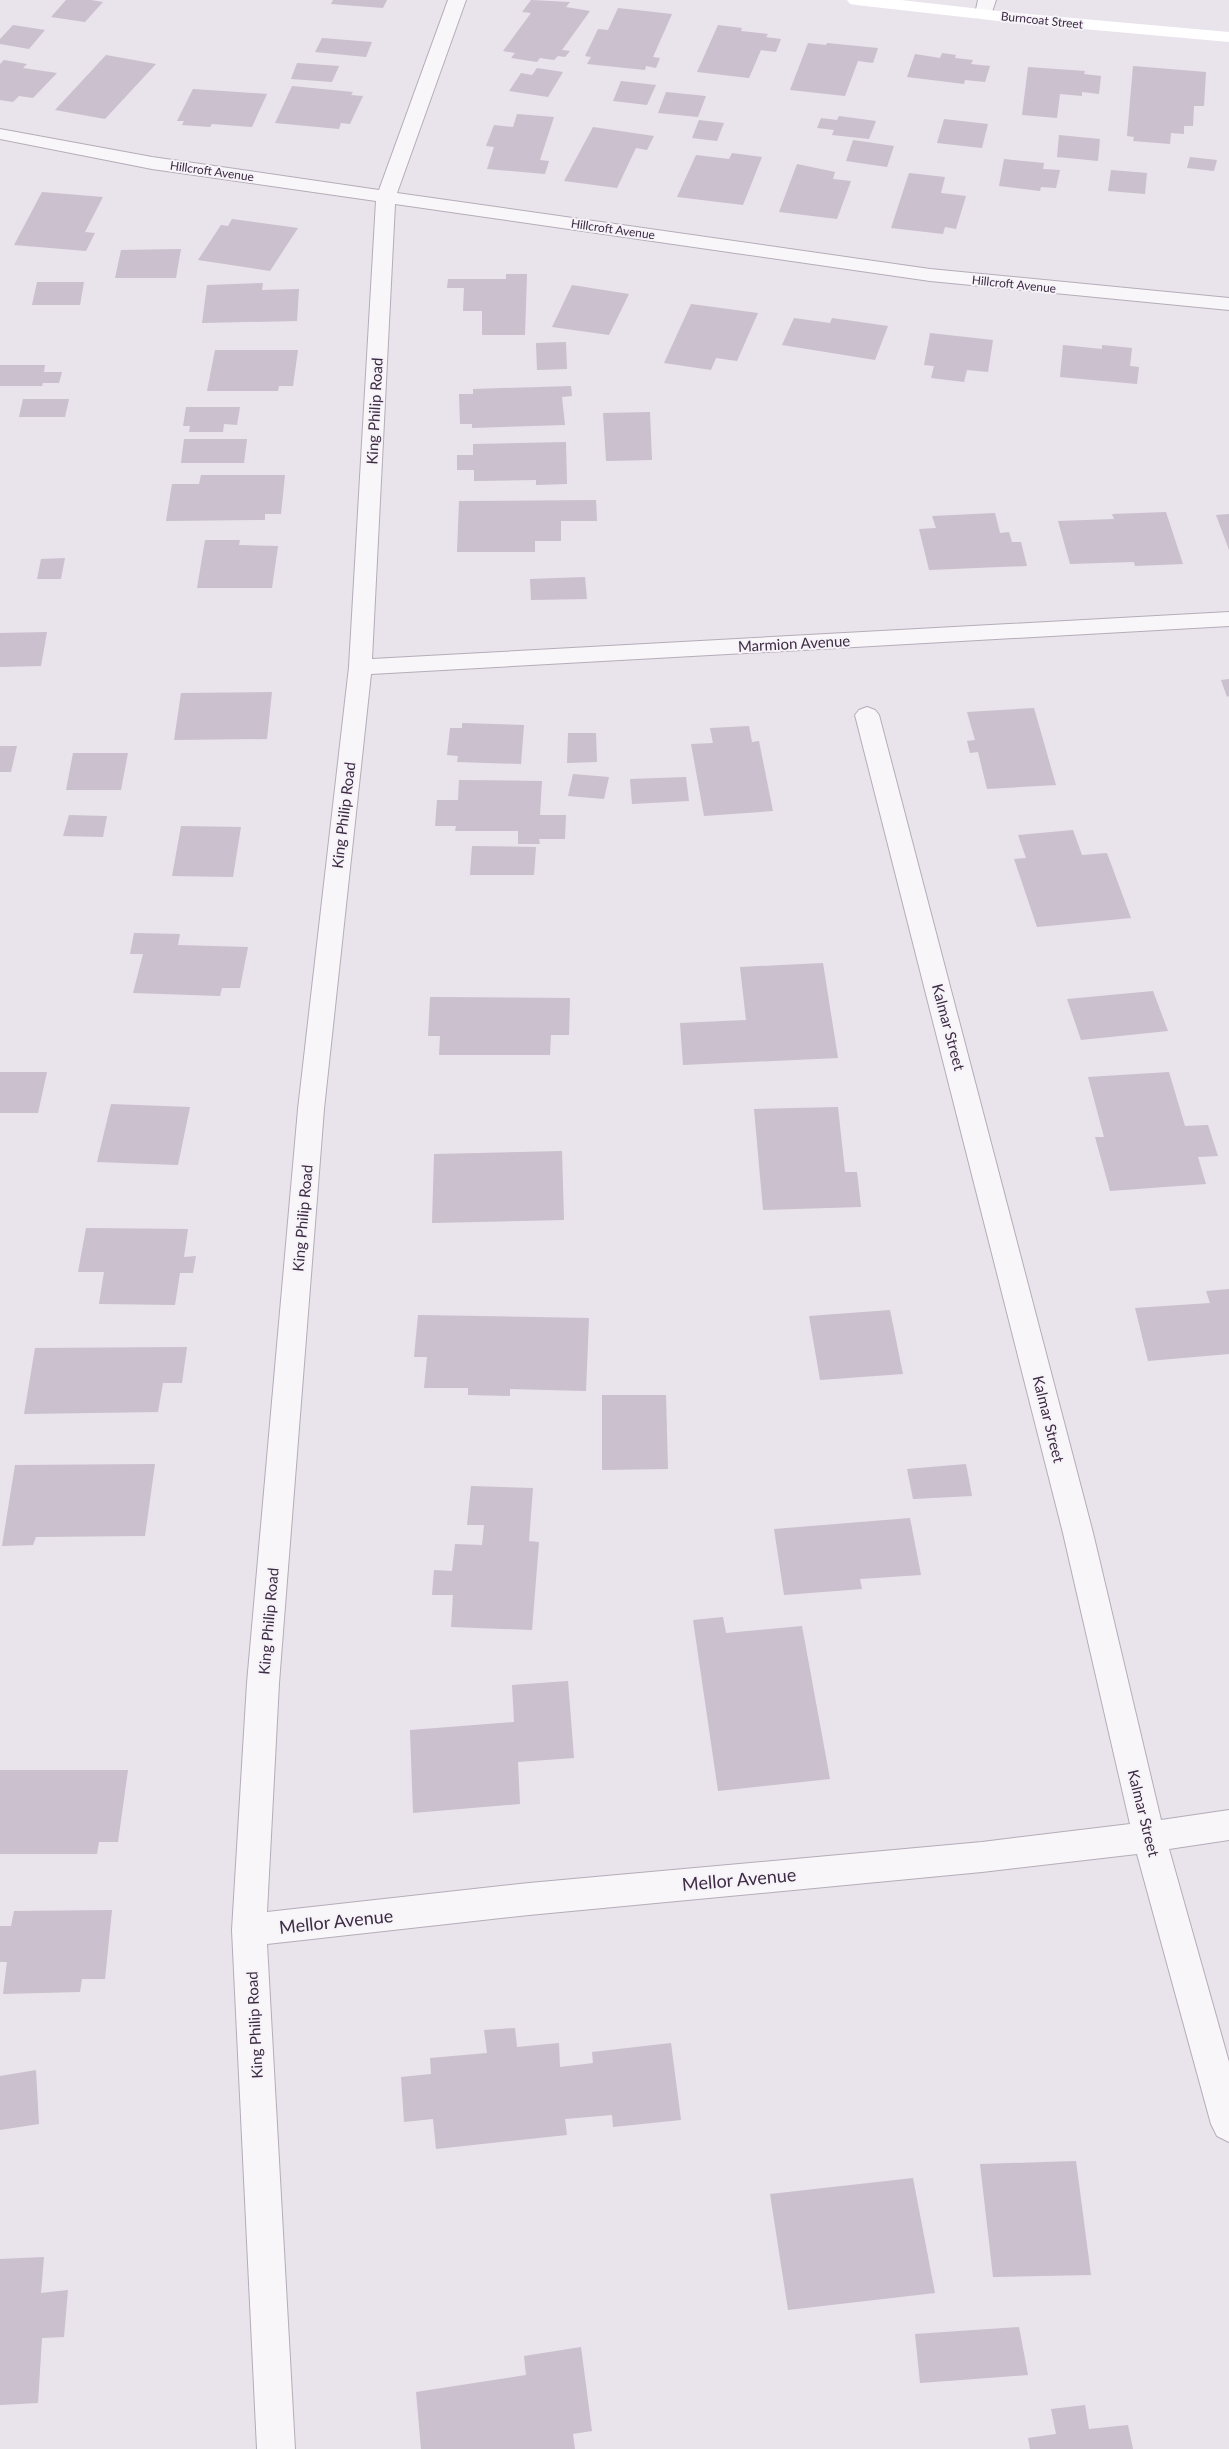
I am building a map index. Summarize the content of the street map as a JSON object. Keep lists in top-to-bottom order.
{
  "streets": {
    "main road": ["Burncoat Street"],
    "street": [
      "Hillcroft Avenue",
      "King Philip Road",
      "Marmion Avenue",
      "Kalmar Street",
      "Mellor Avenue"
    ]
  },
  "crossings": [
    ["Hillcroft Avenue", "King Philip Road"],
    ["King Philip Road", "Marmion Avenue"],
    ["King Philip Road", "Mellor Avenue"],
    ["Kalmar Street", "Mellor Avenue"]
  ]
}
